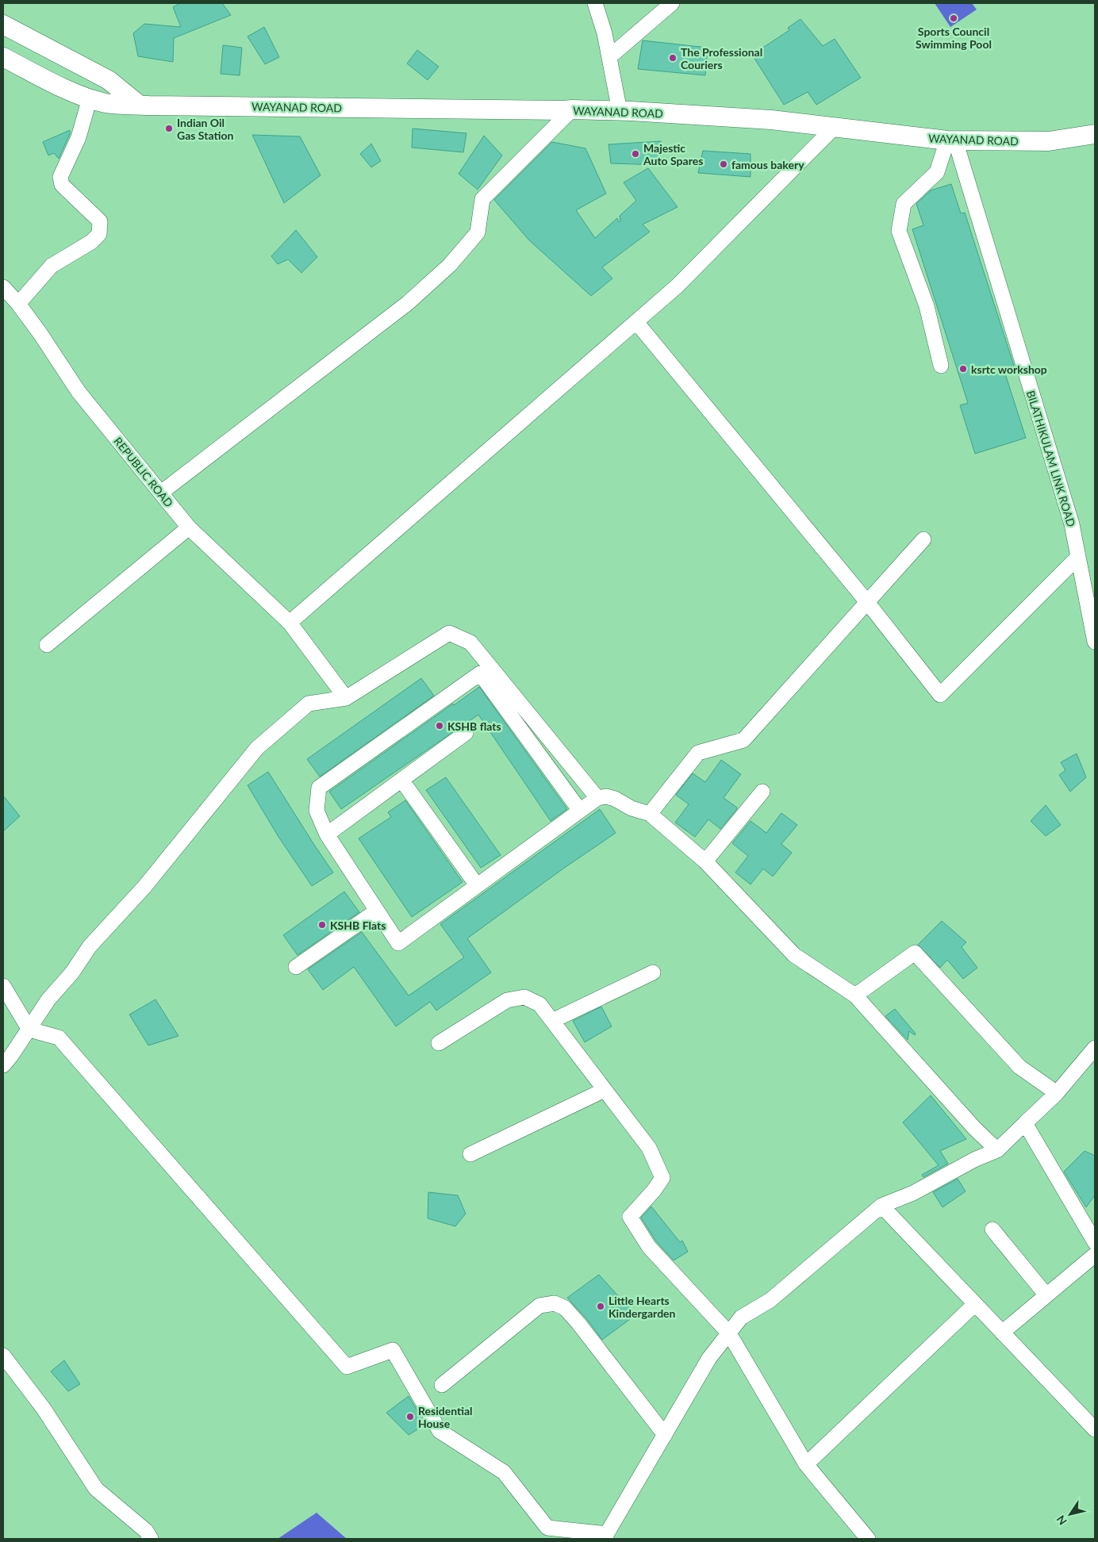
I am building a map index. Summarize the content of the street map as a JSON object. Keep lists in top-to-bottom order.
{
  "streets": {
    "main road": ["WAYANAD ROAD"],
    "street": ["BILATHIKULAM LINK ROAD", "REPUBLIC ROAD"]
  },
  "crossings": [
    ["WAYANAD ROAD", "BILATHIKULAM LINK ROAD"]
  ],
  "places": [
    "Sports Council Swimming Pool",
    "The Professional Couriers",
    "Indian Oil Gas Station",
    "Majestic Auto Spares",
    "famous bakery",
    "ksrtc workshop",
    "KSHB flats",
    "KSHB Flats",
    "Little Hearts Kindergarden",
    "Residential House"
  ],
  "north": "bottom left"
}
